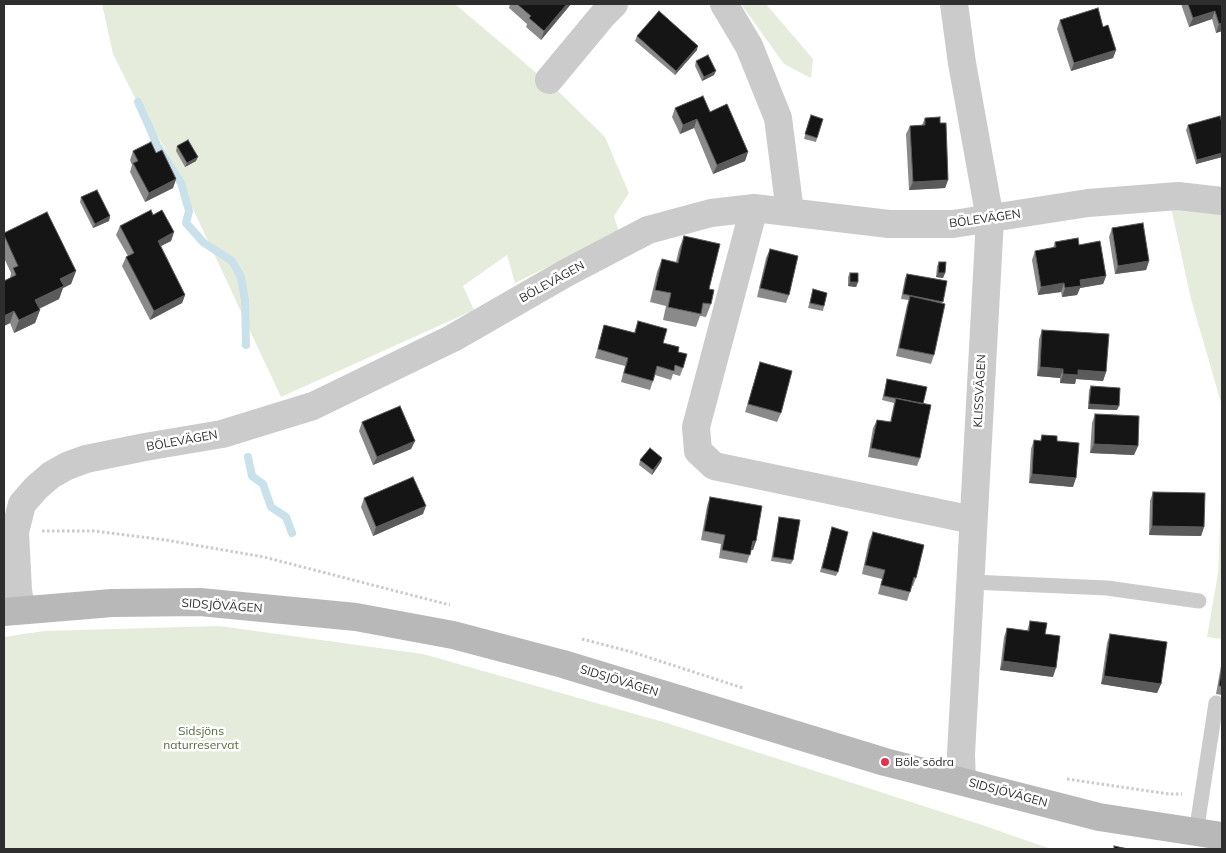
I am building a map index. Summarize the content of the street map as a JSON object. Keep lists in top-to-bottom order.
{
  "streets": {
    "main road": ["SIDSJÖVÄGEN"],
    "street": ["BÖLEVÄGEN", "KLISSVÄGEN"]
  },
  "crossings": [
    ["BÖLEVÄGEN", "KLISSVÄGEN"],
    ["BÖLEVÄGEN", "SIDSJÖVÄGEN"],
    ["KLISSVÄGEN", "SIDSJÖVÄGEN"]
  ],
  "parks": ["Sidsjöns naturreservat"],
  "places": ["Böle södra"]
}
